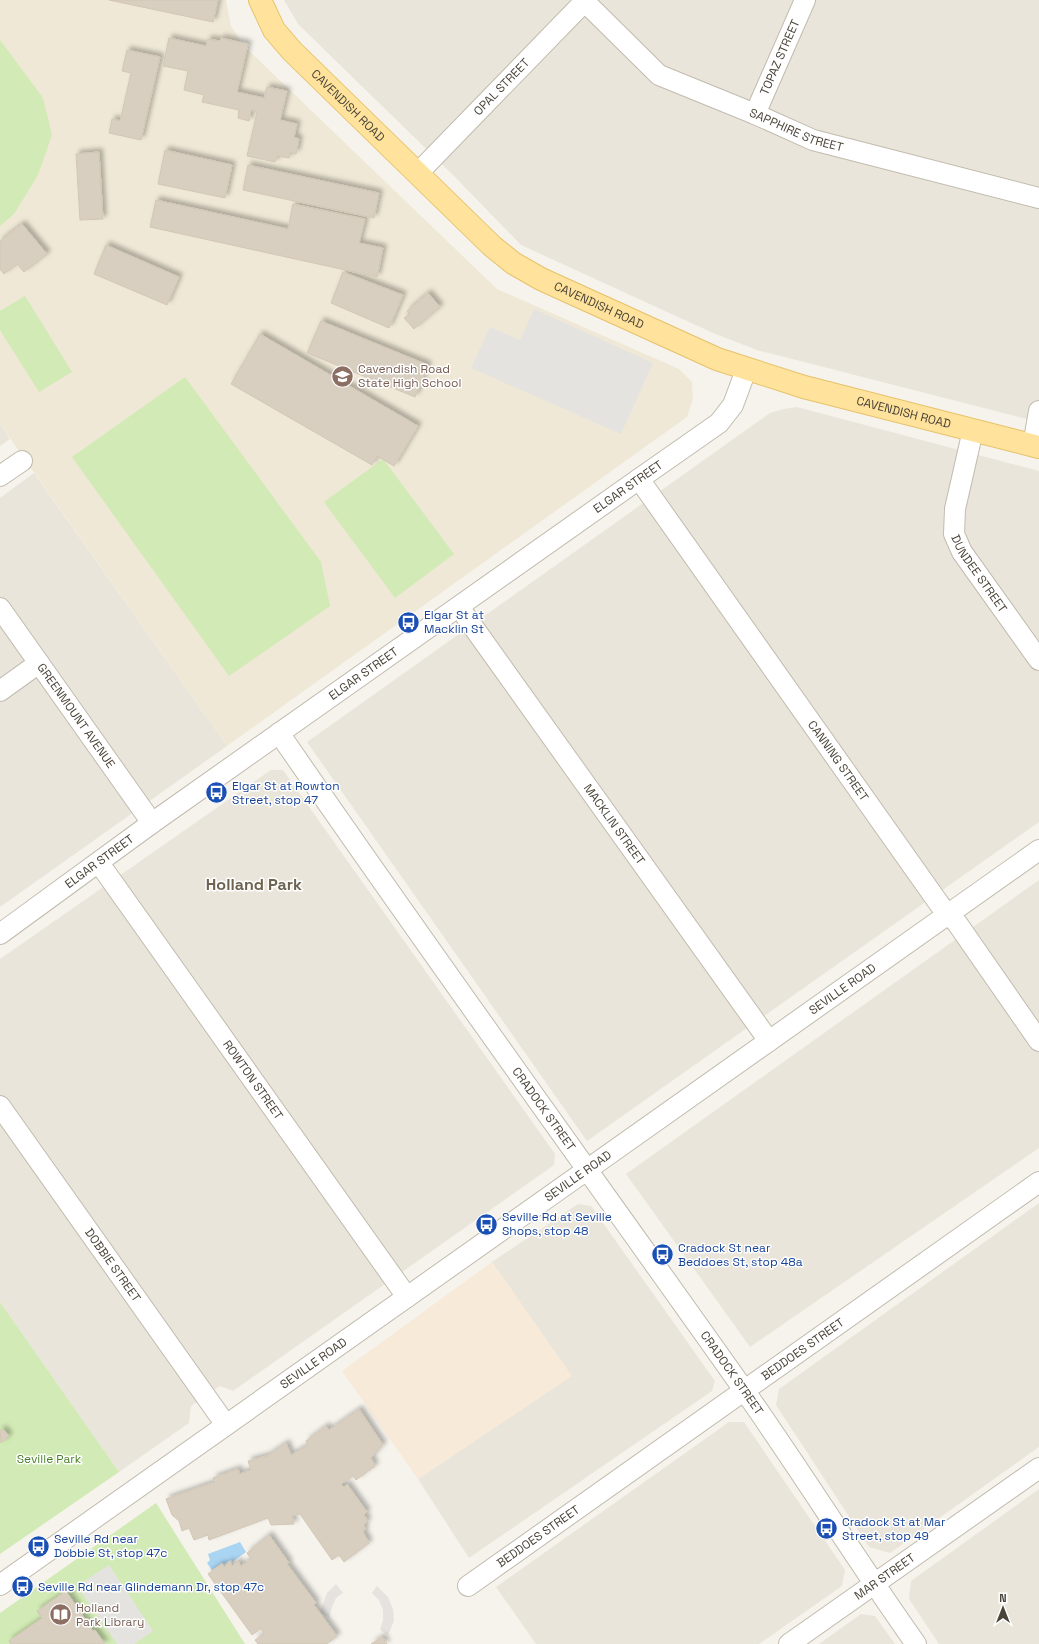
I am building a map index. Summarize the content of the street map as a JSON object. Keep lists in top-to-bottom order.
{
  "streets": {
    "main road": ["CAVENDISH ROAD"],
    "street": [
      "TOPAZ STREET",
      "OPAL STREET",
      "SAPPHIRE STREET",
      "ELGAR STREET",
      "DUNDEE STREET",
      "GREENMOUNT AVENUE",
      "CANNING STREET",
      "MACKLIN STREET",
      "SEVILLE ROAD",
      "ROWTON STREET",
      "CRADOCK STREET",
      "DOBBIE STREET",
      "BEDDOES STREET",
      "MAR STREET"
    ]
  },
  "crossings": [
    ["TOPAZ STREET", "SAPPHIRE STREET"],
    ["OPAL STREET", "CAVENDISH ROAD"],
    ["OPAL STREET", "SAPPHIRE STREET"],
    ["CAVENDISH ROAD", "ELGAR STREET"],
    ["CAVENDISH ROAD", "DUNDEE STREET"],
    ["ELGAR STREET", "GREENMOUNT AVENUE"],
    ["ELGAR STREET", "CANNING STREET"],
    ["ELGAR STREET", "MACKLIN STREET"],
    ["ELGAR STREET", "ROWTON STREET"],
    ["ELGAR STREET", "CRADOCK STREET"],
    ["CANNING STREET", "SEVILLE ROAD"],
    ["MACKLIN STREET", "SEVILLE ROAD"],
    ["SEVILLE ROAD", "ROWTON STREET"],
    ["SEVILLE ROAD", "CRADOCK STREET"],
    ["SEVILLE ROAD", "DOBBIE STREET"],
    ["CRADOCK STREET", "BEDDOES STREET"],
    ["CRADOCK STREET", "MAR STREET"]
  ],
  "districts": ["Holland Park"],
  "parks": ["Seville Park"],
  "places": {
    "school or university": ["Cavendish Road State High School"],
    "bus stop": [
      "Elgar St at Macklin St",
      "Elgar St at Rowton Street, stop 47",
      "Seville Rd at Seville Shops, stop 48",
      "Cradock St near Beddoes St, stop 48a",
      "Cradock St at Mar Street, stop 49",
      "Seville Rd near Dobbie St, stop 47c",
      "Seville Rd near Glindemann Dr, stop 47c"
    ],
    "library": ["Holland Park Library"]
  },
  "north": "top"
}
